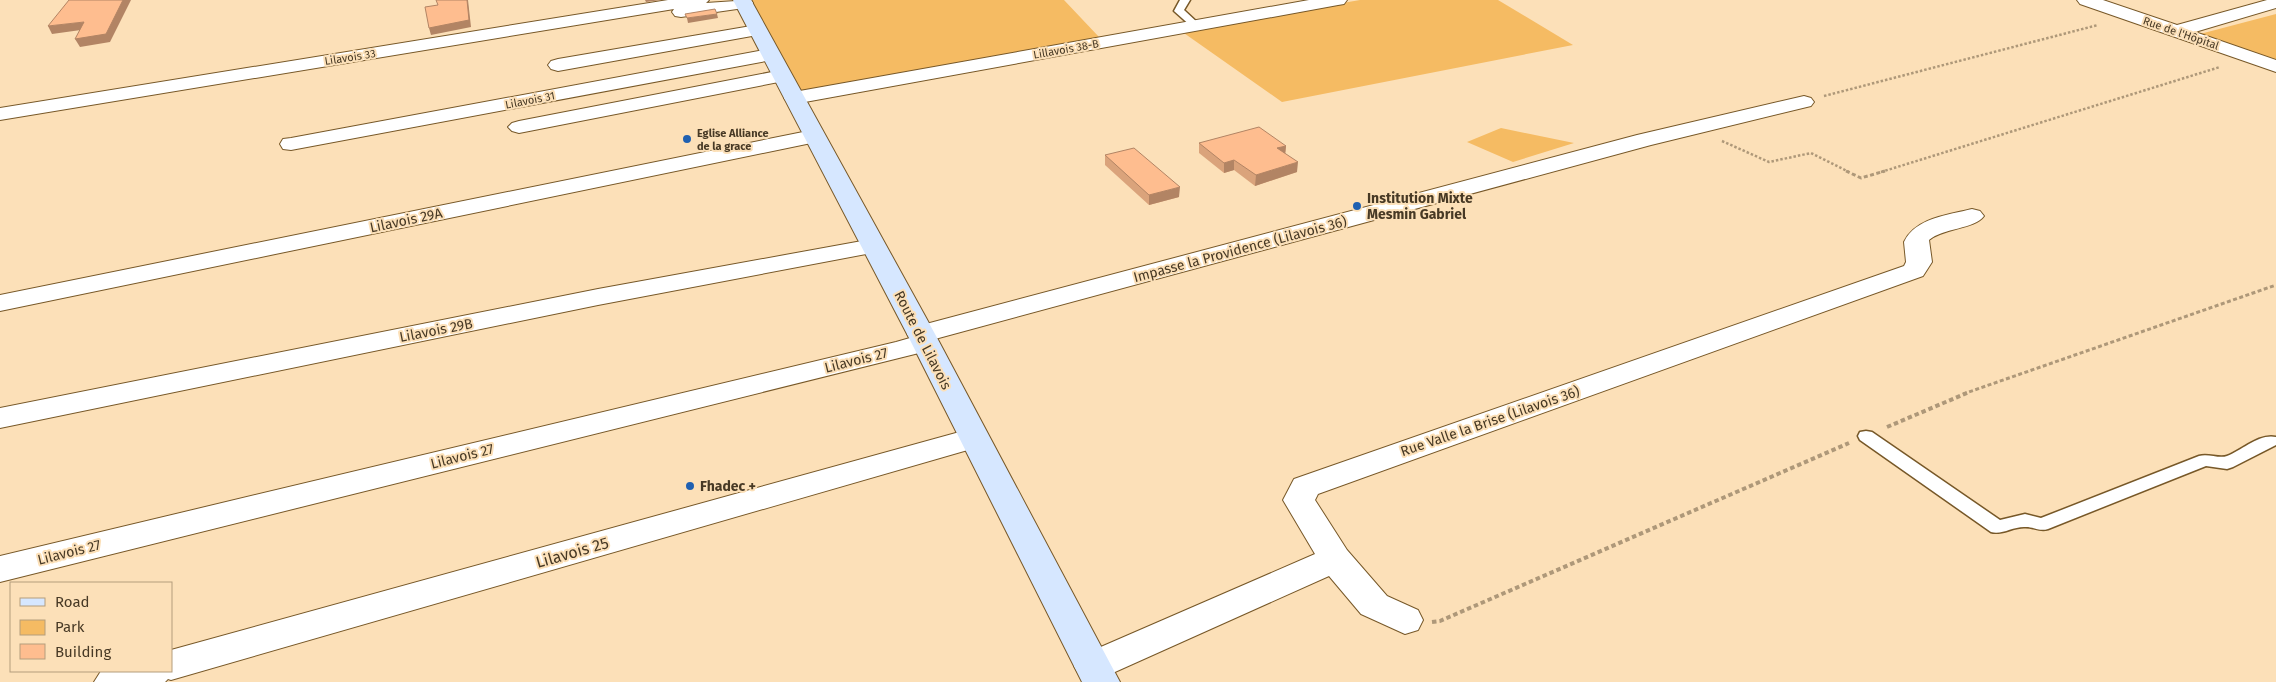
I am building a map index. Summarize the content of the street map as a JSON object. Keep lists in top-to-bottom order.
{
  "streets": {
    "main road": ["Route de Lilavois"],
    "street": [
      "Rue de l'Hôpital",
      "Lillavois 38-B",
      "Lilavois 33",
      "Lilavois 31",
      "Lilavois 29A",
      "Impasse la Providence (Lilavois 36)",
      "Lilavois 29B",
      "Lilavois 27",
      "Rue Valle la Brise (Lilavois 36)",
      "Lilavois 25"
    ]
  },
  "crossings": [
    ["Lillavois 38-B", "Route de Lilavois"],
    ["Lilavois 31", "Route de Lilavois"],
    ["Lilavois 29A", "Route de Lilavois"],
    ["Impasse la Providence (Lilavois 36)", "Route de Lilavois"],
    ["Impasse la Providence (Lilavois 36)", "Lilavois 27"],
    ["Lilavois 29B", "Route de Lilavois"],
    ["Route de Lilavois", "Lilavois 27"],
    ["Route de Lilavois", "Lilavois 25"]
  ],
  "places": ["Eglise Alliance de la grace", "Institution Mixte Mesmin Gabriel", "Fhadec +"],
  "legend": ["Road", "Park", "Building"]
}
